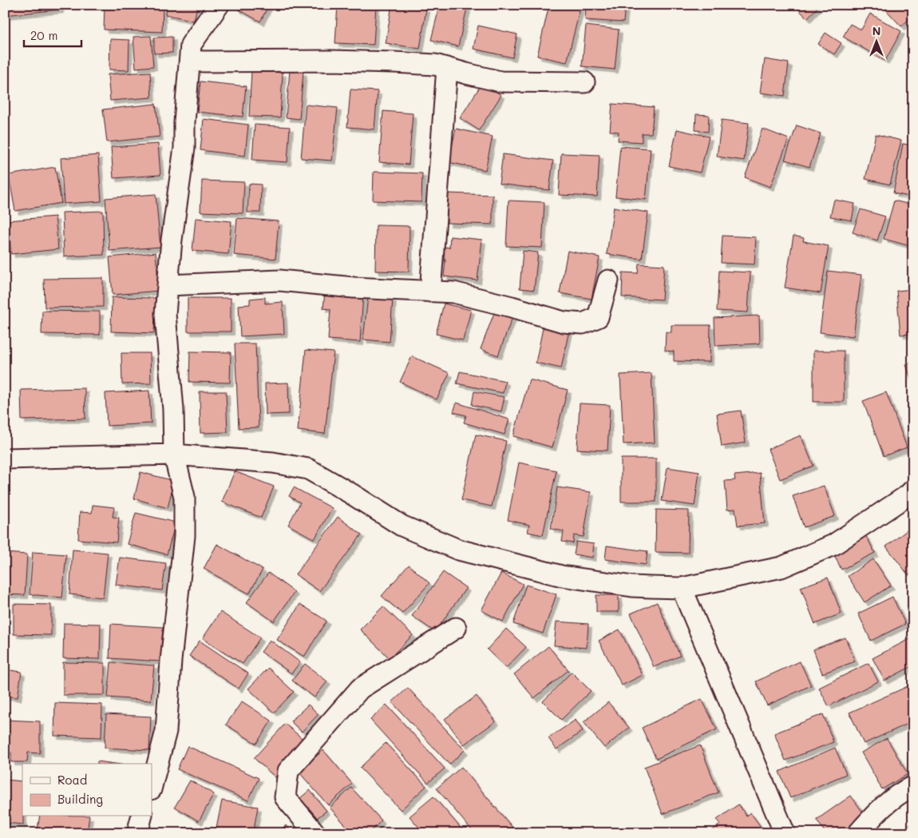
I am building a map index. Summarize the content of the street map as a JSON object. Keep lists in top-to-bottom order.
{
  "legend": ["Road", "Building"],
  "scale_bar": "20 m",
  "north": "top"
}
